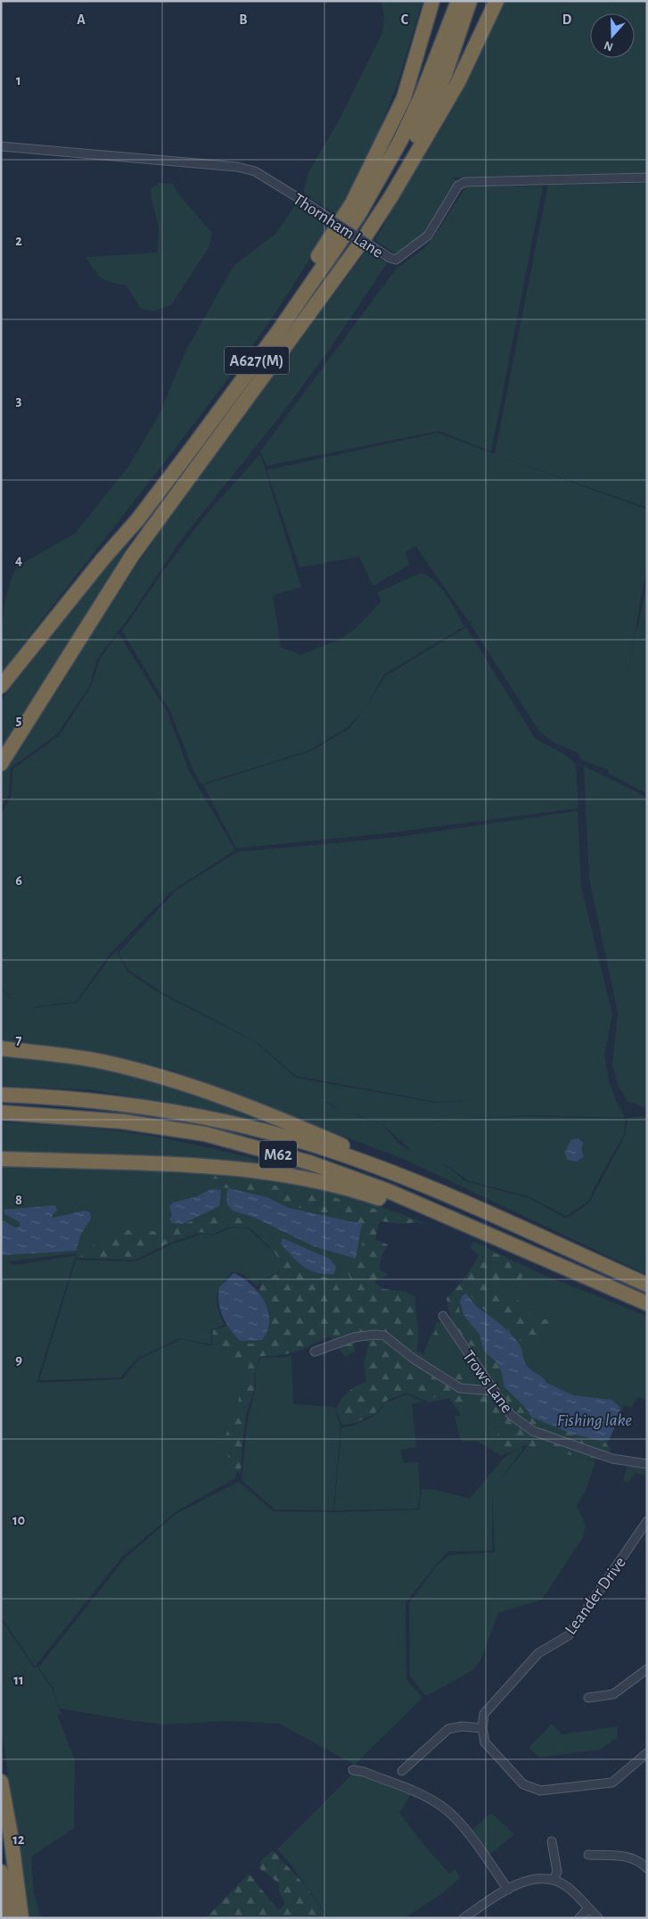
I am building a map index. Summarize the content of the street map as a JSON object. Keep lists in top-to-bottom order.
{
  "streets": {
    "highway": ["A627(M)", "M62"],
    "street": ["Thornham Lane", "Trows Lane", "Leander Drive"]
  },
  "water": ["Fishing lake"],
  "north": "bottom",
  "grid": {
    "columns": [
      "A",
      "B",
      "C",
      "D"
    ],
    "rows": [
      "1",
      "2",
      "3",
      "4",
      "5",
      "6",
      "7",
      "8",
      "9",
      "10",
      "11",
      "12"
    ]
  }
}
